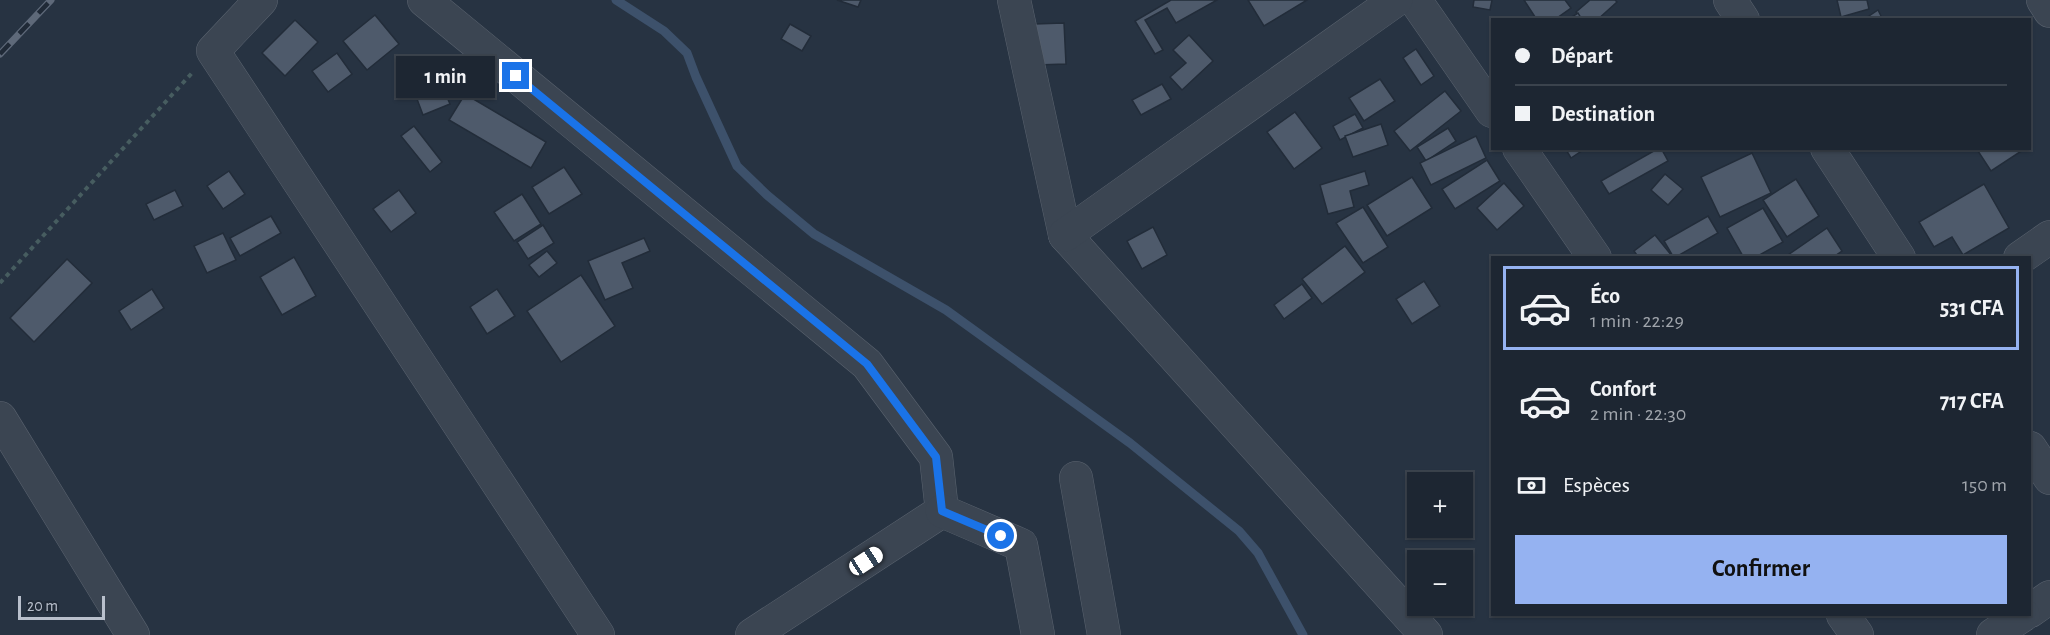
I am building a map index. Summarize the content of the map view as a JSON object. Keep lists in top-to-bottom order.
{
  "scale_bar": "20 m",
  "page": {
    "banner": ["Départ", "Destination"],
    "bubble": "1 min",
    "list": [
      {
        "name": "Éco",
        "note": "1 min · 22:29",
        "value": "531 CFA"
      },
      {
        "name": "Confort",
        "note": "2 min · 22:30",
        "value": "717 CFA"
      }
    ],
    "pay": ["Espèces", "150 m"],
    "map_buttons": ["+", "−"],
    "buttons": "Confirmer",
    "scale": "20 m"
  }
}
